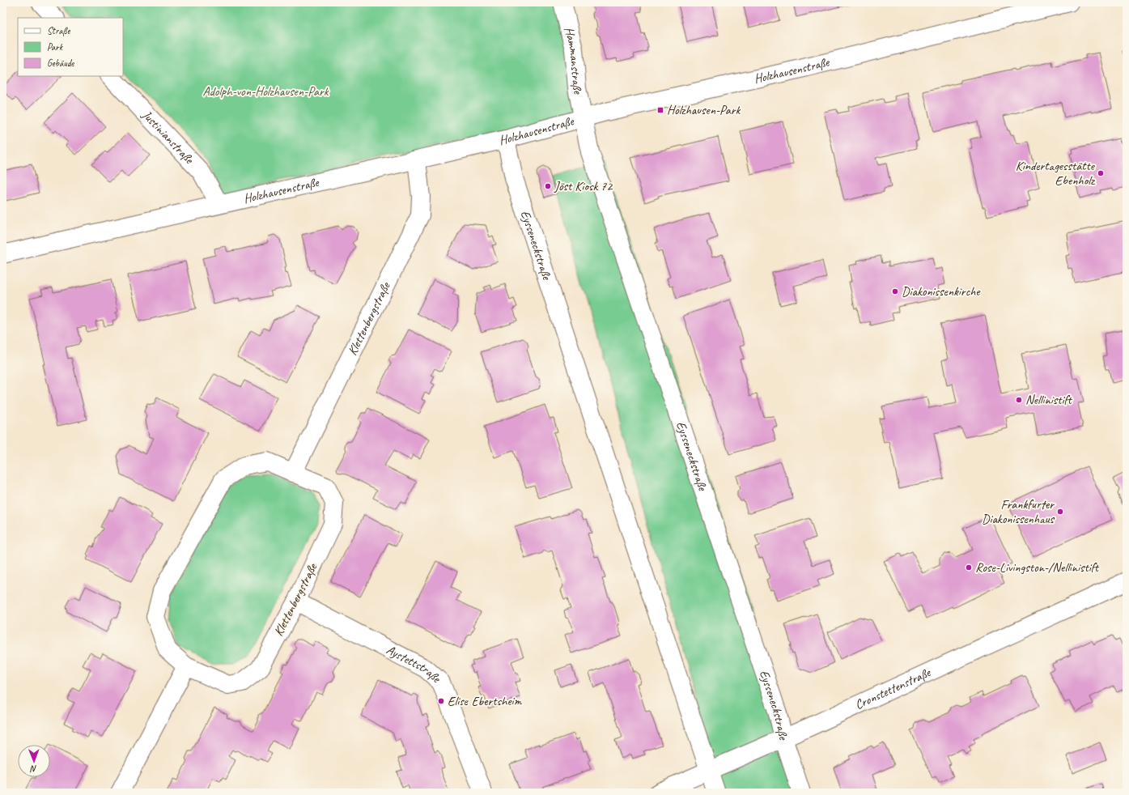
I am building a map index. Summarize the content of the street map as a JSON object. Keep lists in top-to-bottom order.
{
  "streets": {
    "street": [
      "Hammanstraße",
      "Holzhausenstraße",
      "Justinianstraße",
      "Eysseneckstraße",
      "Klettenbergstraße",
      "Aystettstraße",
      "Cronstettenstraße"
    ]
  },
  "crossings": [
    ["Hammanstraße", "Holzhausenstraße"],
    ["Hammanstraße", "Eysseneckstraße"],
    ["Holzhausenstraße", "Justinianstraße"],
    ["Holzhausenstraße", "Eysseneckstraße"],
    ["Holzhausenstraße", "Klettenbergstraße"],
    ["Eysseneckstraße", "Cronstettenstraße"],
    ["Klettenbergstraße", "Aystettstraße"]
  ],
  "parks": ["Adolph-von-Holzhausen-Park"],
  "places": {
    "transit": ["Holzhausen-Park"],
    "other": [
      "Kindertagesstätte Ebenholz",
      "Jöst Kiosk 72",
      "Diakonissenkirche",
      "Nellinistift",
      "Frankfurter Diakonissenhaus",
      "Rose-Livingston-/Nellinistift",
      "Elise Ebertsheim"
    ]
  },
  "legend": ["Straße", "Park", "Gebäude"],
  "north": "bottom"
}
